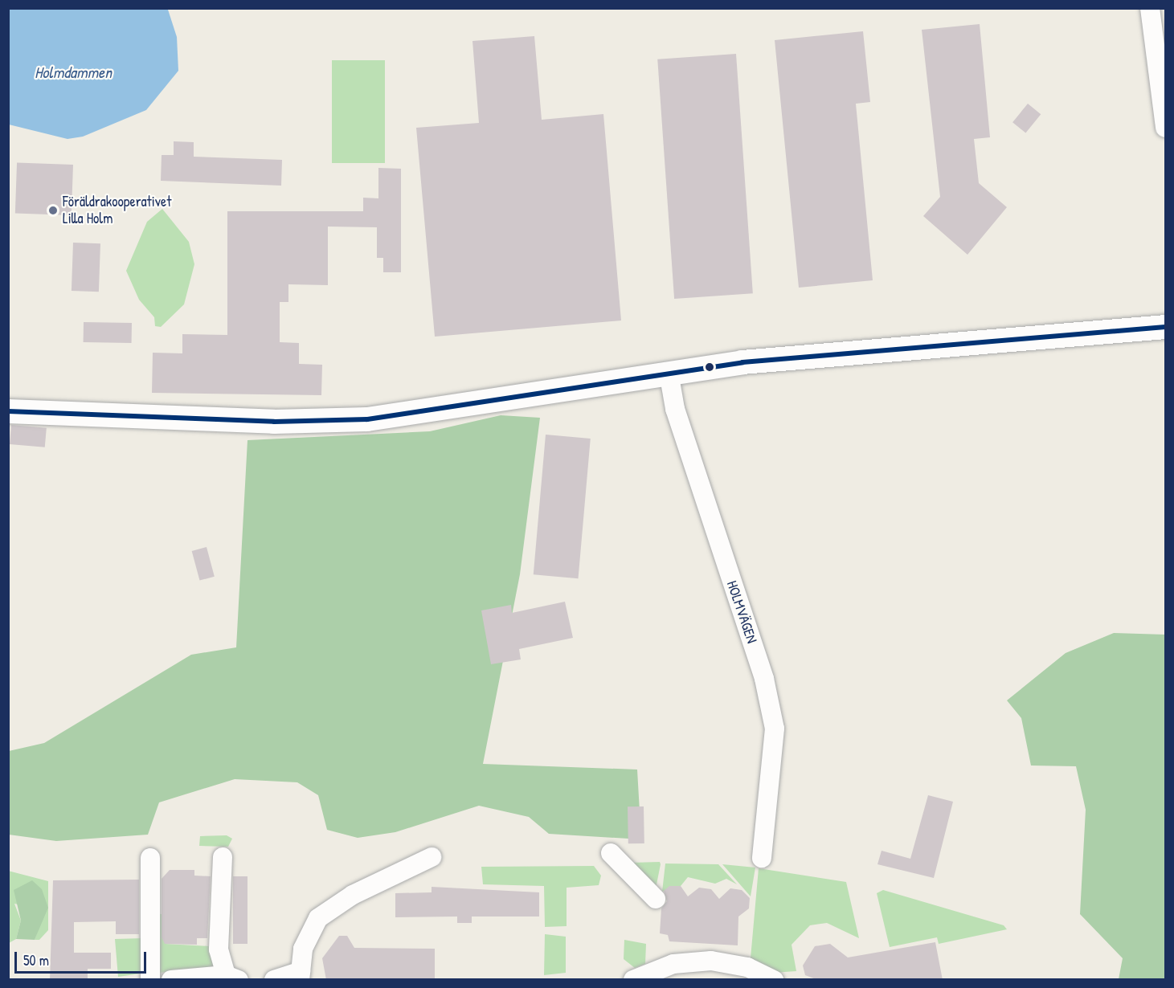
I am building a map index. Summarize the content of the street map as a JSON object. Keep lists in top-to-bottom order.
{
  "streets": {
    "street": ["HOLMVÄGEN"]
  },
  "water": ["Holmdammen"],
  "places": ["Föräldrakooperativet Lilla Holm"],
  "scale_bar": "50 m"
}
